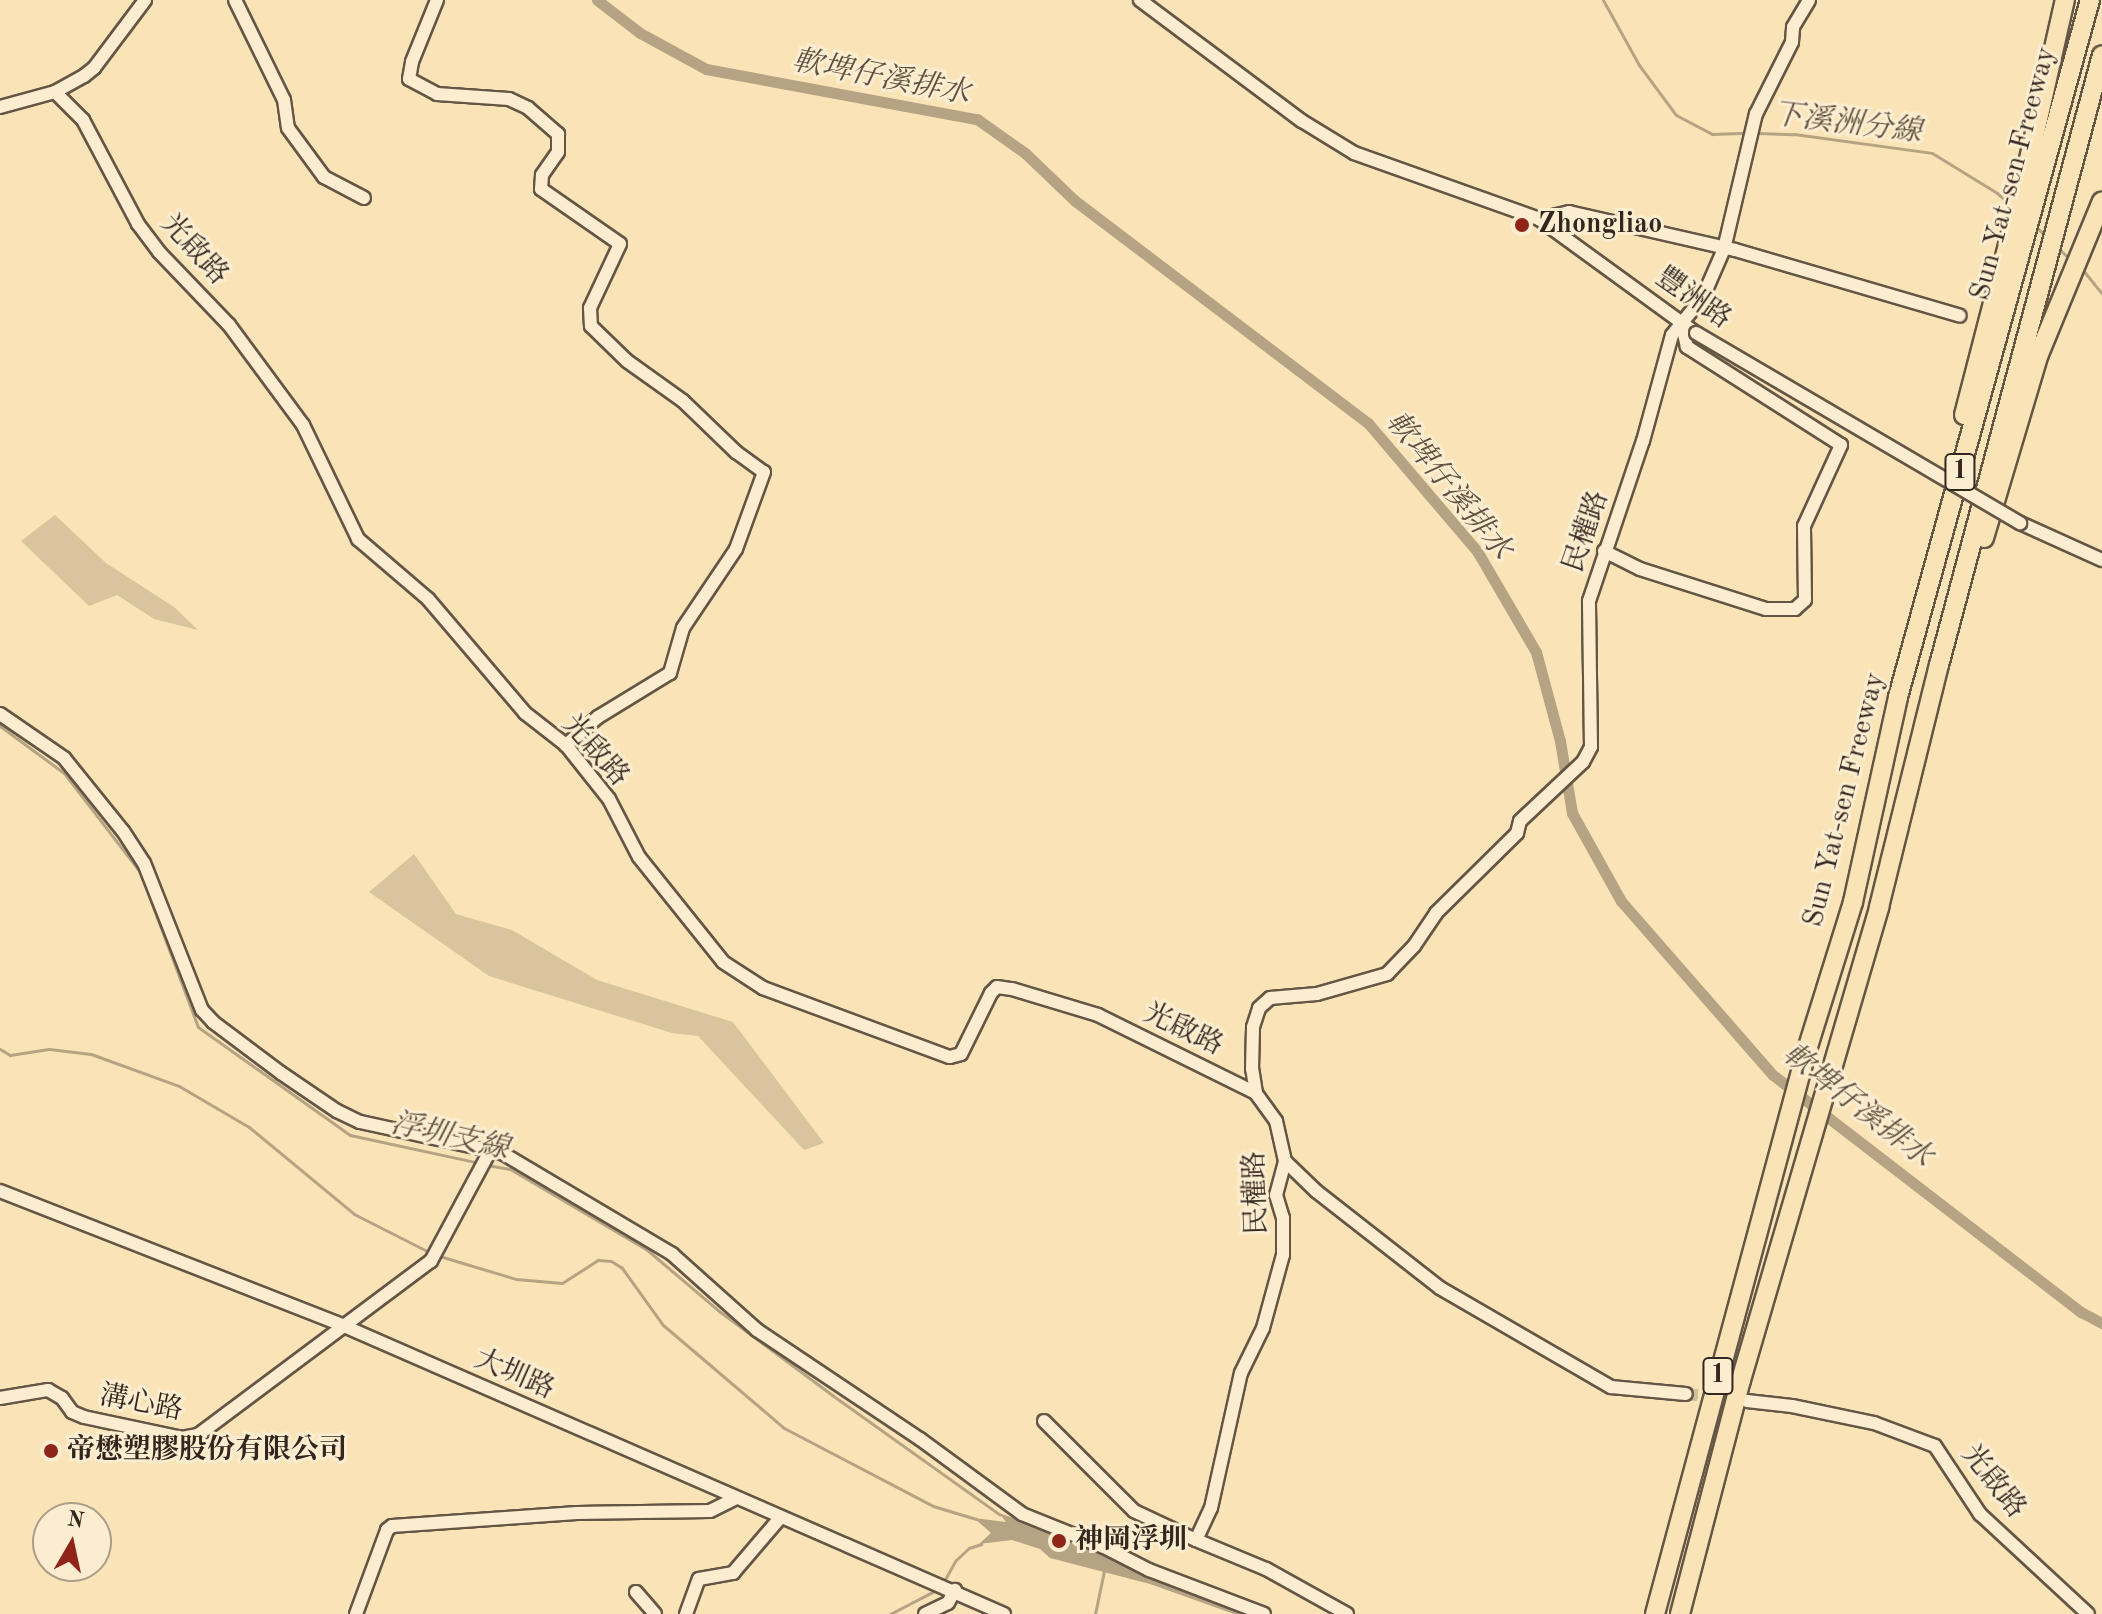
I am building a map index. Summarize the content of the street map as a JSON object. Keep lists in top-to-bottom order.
{
  "streets": {
    "highway": ["Sun Yat-sen Freeway", "1"],
    "street": [
      "光啟路",
      "豐洲路",
      "民權路",
      "大圳路",
      "溝心路"
    ]
  },
  "crossings": [
    ["光啟路", "民權路"],
    ["豐洲路", "民權路"],
    ["大圳路", "溝心路"]
  ],
  "water": ["軟埤仔溪排水", "下溪洲分線", "浮圳支線"],
  "places": ["Zhongliao", "帝懋塑膠股份有限公司", "神岡浮圳"],
  "north": "top"
}
